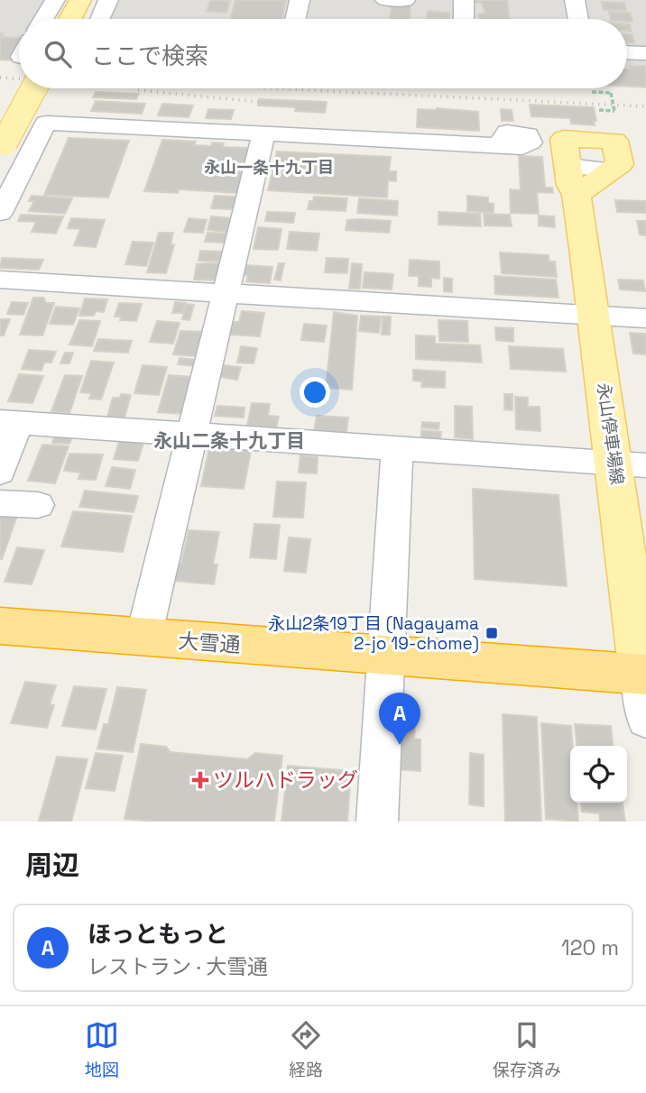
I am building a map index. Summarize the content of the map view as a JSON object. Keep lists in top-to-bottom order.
{
  "streets": {
    "highway": ["大雪通"],
    "main road": ["永山停車場線"]
  },
  "crossings": [
    ["永山停車場線", "大雪通"]
  ],
  "districts": ["永山一条十九丁目", "永山二条十九丁目"],
  "places": {
    "transit": ["永山2条19丁目 (Nagayama 2-jo 19-chome)"],
    "health": ["ツルハドラッグ"]
  },
  "page": {
    "search": "ここで検索",
    "pins": "A",
    "heading": "周辺",
    "list": [
      {
        "mark": "A",
        "name": "ほっともっと",
        "note": "レストラン · 大雪通",
        "value": "120 m"
      }
    ],
    "nav": ["地図", "経路", "保存済み"]
  }
}
